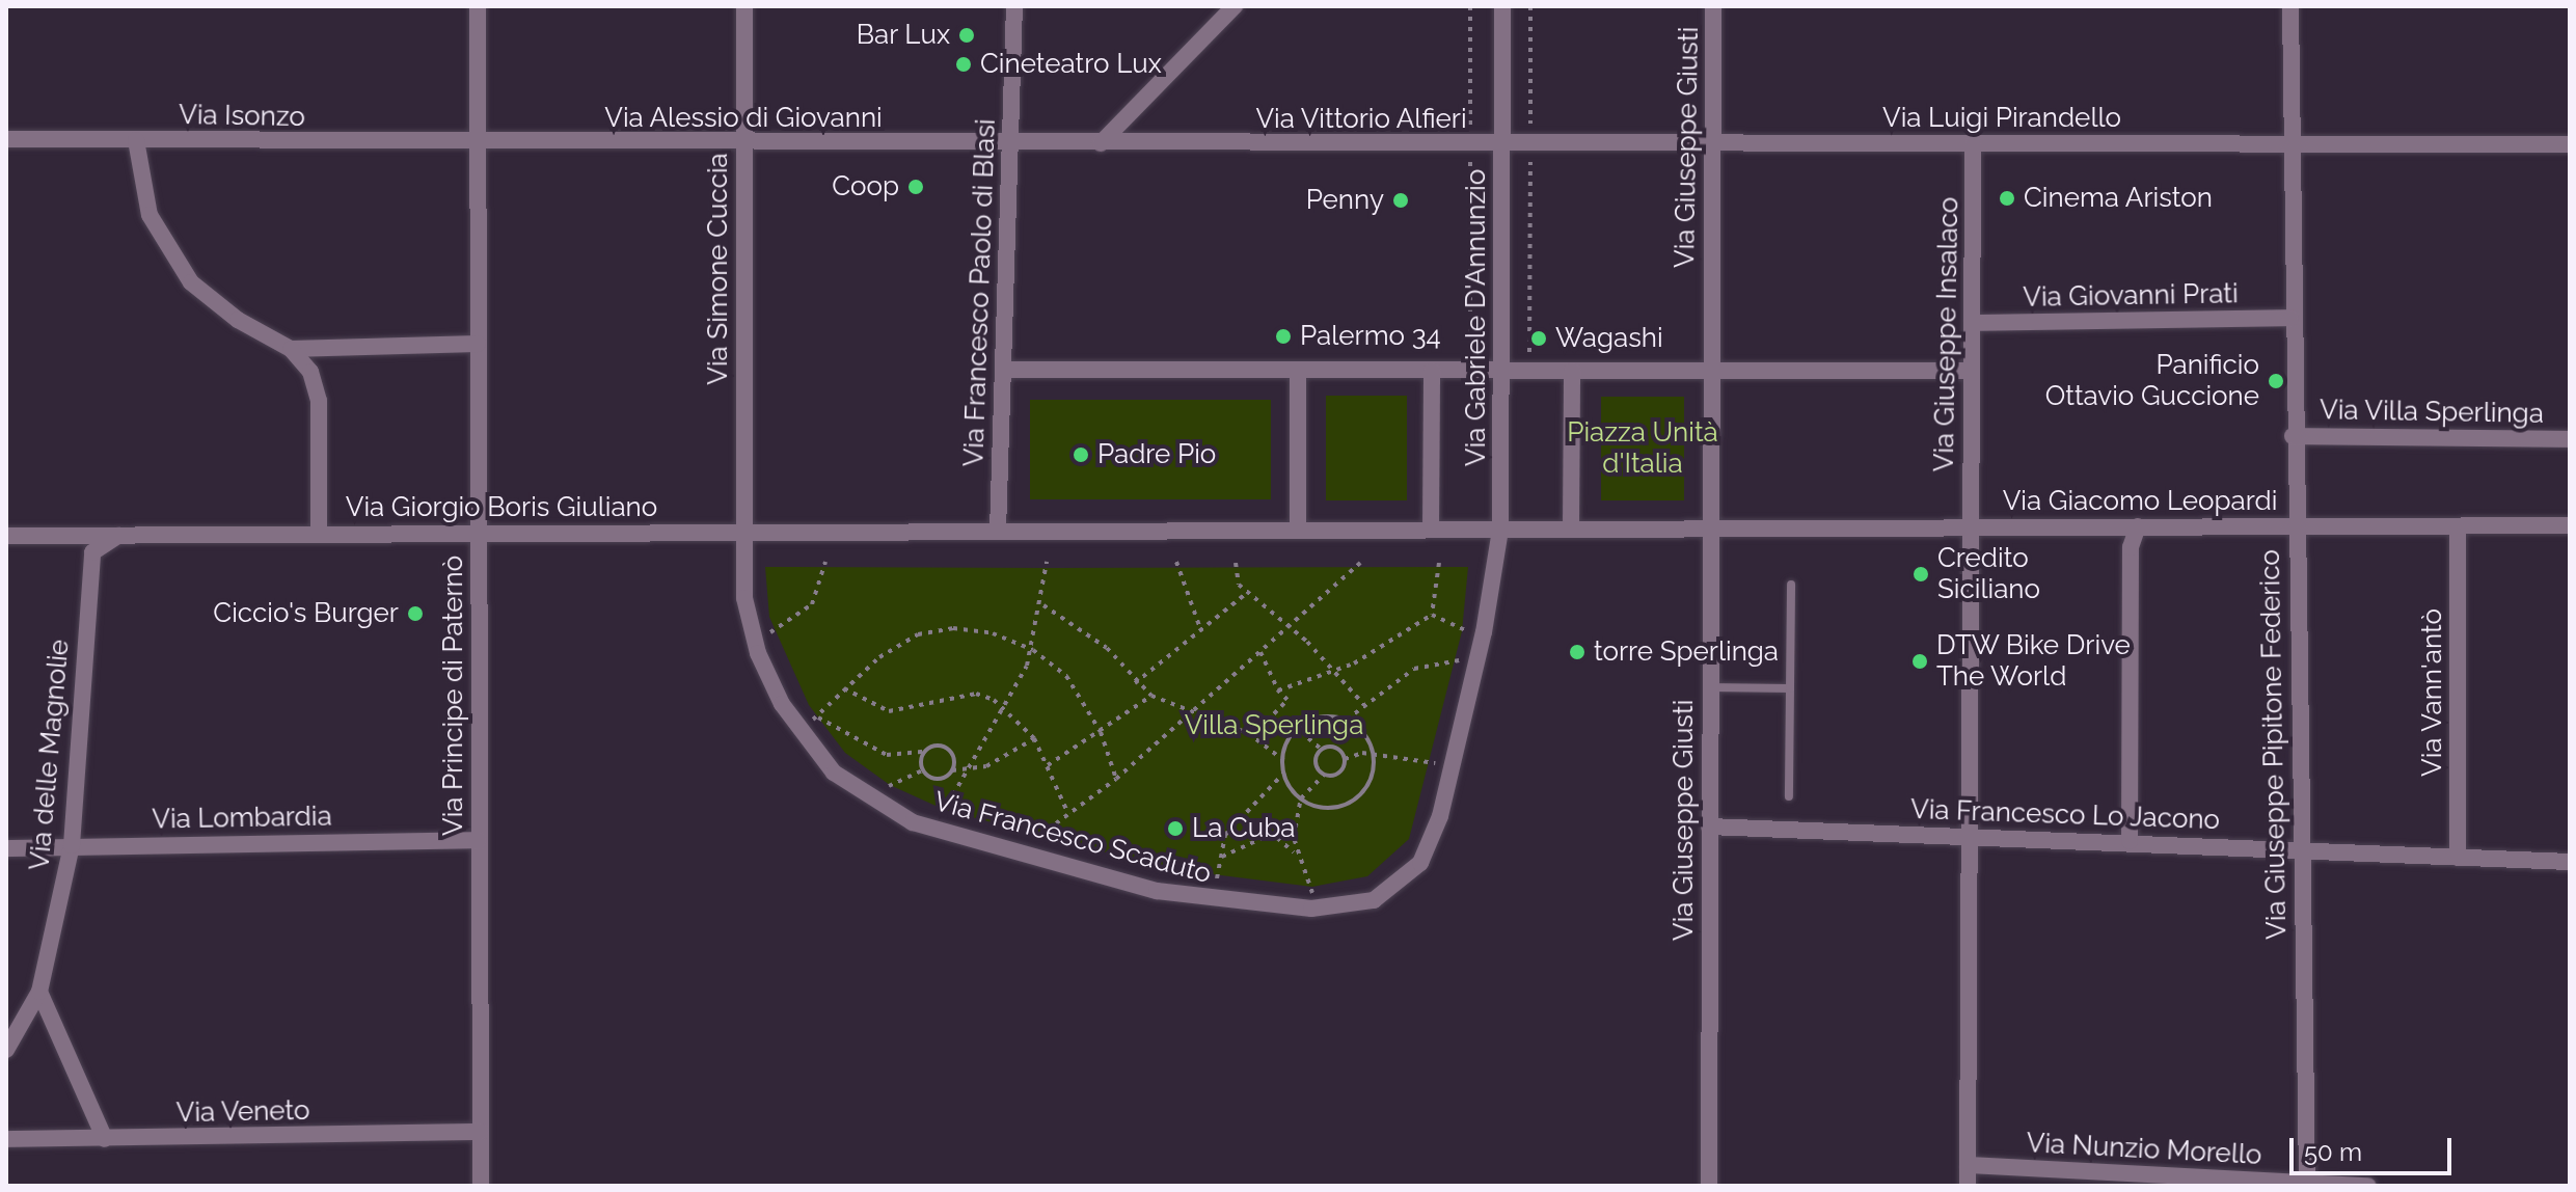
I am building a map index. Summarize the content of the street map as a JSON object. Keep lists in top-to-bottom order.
{
  "streets": {
    "street": [
      "Via Isonzo",
      "Via Alessio di Giovanni",
      "Via Luigi Pirandello",
      "Via Vittorio Alfieri",
      "Via Giuseppe Giusti",
      "Via Simone Cuccia",
      "Via Francesco Paolo di Blasi",
      "Via Giovanni Prati",
      "Via Gabriele D'Annunzio",
      "Via Giuseppe Insalaco",
      "Via Villa Sperlinga",
      "Via Giacomo Leopardi",
      "Via Giorgio Boris Giuliano",
      "Via Vann'antò",
      "Via Principe di Paternò",
      "Via Giuseppe Pipitone Federico",
      "Via delle Magnolie",
      "Via Francesco Lo Jacono",
      "Via Lombardia",
      "Via Francesco Scaduto",
      "Via Veneto",
      "Via Nunzio Morello"
    ]
  },
  "crossings": [
    ["Via Isonzo", "Via Alessio di Giovanni"],
    ["Via Isonzo", "Via Principe di Paternò"],
    ["Via Alessio di Giovanni", "Via Vittorio Alfieri"],
    ["Via Alessio di Giovanni", "Via Simone Cuccia"],
    ["Via Alessio di Giovanni", "Via Francesco Paolo di Blasi"],
    ["Via Alessio di Giovanni", "Via Principe di Paternò"],
    ["Via Luigi Pirandello", "Via Vittorio Alfieri"],
    ["Via Luigi Pirandello", "Via Giuseppe Giusti"],
    ["Via Luigi Pirandello", "Via Giuseppe Insalaco"],
    ["Via Luigi Pirandello", "Via Giuseppe Pipitone Federico"],
    ["Via Vittorio Alfieri", "Via Giuseppe Giusti"],
    ["Via Vittorio Alfieri", "Via Francesco Paolo di Blasi"],
    ["Via Vittorio Alfieri", "Via Gabriele D'Annunzio"],
    ["Via Giuseppe Giusti", "Via Giacomo Leopardi"],
    ["Via Giuseppe Giusti", "Via Francesco Lo Jacono"],
    ["Via Simone Cuccia", "Via Giorgio Boris Giuliano"],
    ["Via Simone Cuccia", "Via Francesco Scaduto"],
    ["Via Francesco Paolo di Blasi", "Via Giorgio Boris Giuliano"],
    ["Via Giovanni Prati", "Via Giuseppe Insalaco"],
    ["Via Giovanni Prati", "Via Giuseppe Pipitone Federico"],
    ["Via Gabriele D'Annunzio", "Via Francesco Scaduto"],
    ["Via Giuseppe Insalaco", "Via Giacomo Leopardi"],
    ["Via Giuseppe Insalaco", "Via Francesco Lo Jacono"],
    ["Via Giuseppe Insalaco", "Via Nunzio Morello"],
    ["Via Villa Sperlinga", "Via Giuseppe Pipitone Federico"],
    ["Via Giacomo Leopardi", "Via Vann'antò"],
    ["Via Giacomo Leopardi", "Via Giuseppe Pipitone Federico"],
    ["Via Giorgio Boris Giuliano", "Via Principe di Paternò"],
    ["Via Giorgio Boris Giuliano", "Via delle Magnolie"],
    ["Via Giorgio Boris Giuliano", "Via Francesco Scaduto"],
    ["Via Vann'antò", "Via Francesco Lo Jacono"],
    ["Via Principe di Paternò", "Via Lombardia"],
    ["Via Principe di Paternò", "Via Veneto"],
    ["Via Giuseppe Pipitone Federico", "Via Francesco Lo Jacono"],
    ["Via Giuseppe Pipitone Federico", "Via Nunzio Morello"],
    ["Via delle Magnolie", "Via Lombardia"]
  ],
  "parks": ["Piazza Unità d'Italia", "Villa Sperlinga"],
  "places": [
    "Bar Lux",
    "Cineteatro Lux",
    "Coop",
    "Cinema Ariston",
    "Penny",
    "Palermo 34",
    "Wagashi",
    "Panificio Ottavio Guccione",
    "Padre Pio",
    "Credito Siciliano",
    "Ciccio's Burger",
    "torre Sperlinga",
    "DTW Bike Drive The World",
    "La Cuba"
  ],
  "scale_bar": "50 m"
}
